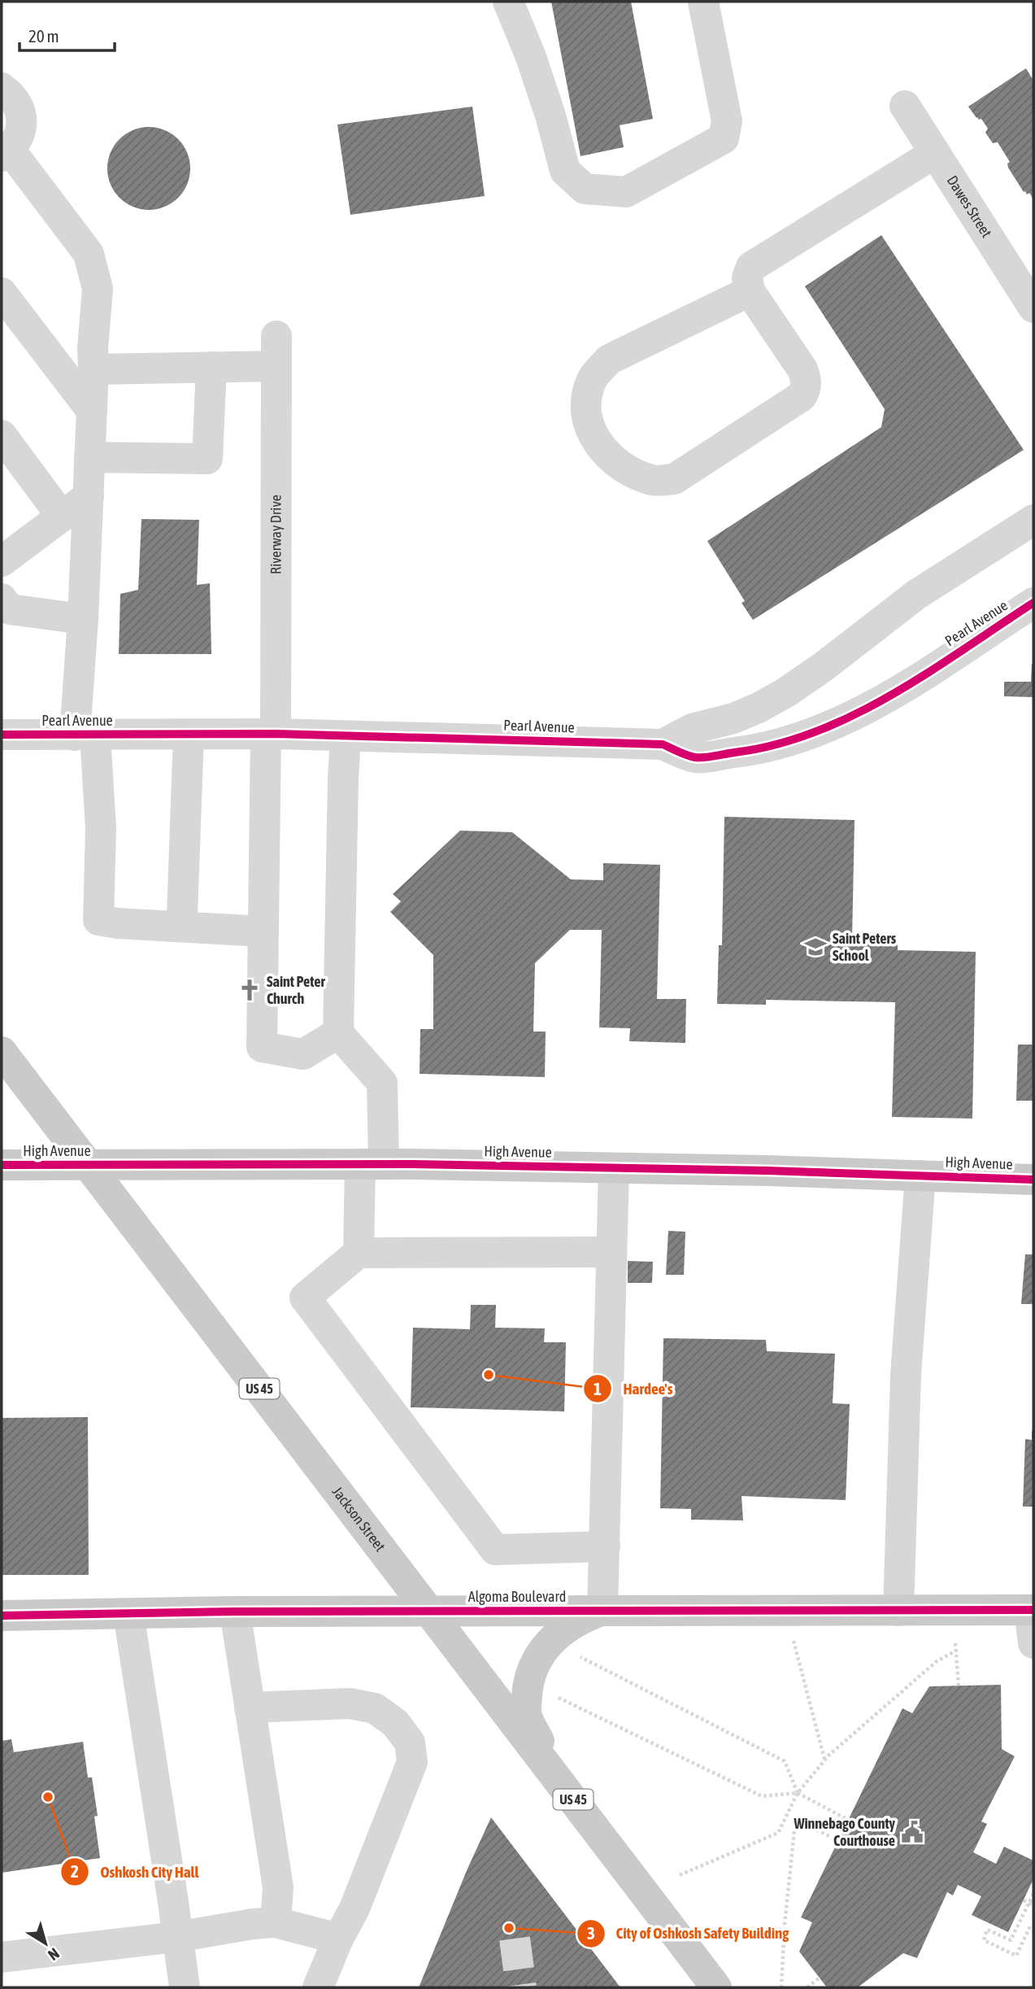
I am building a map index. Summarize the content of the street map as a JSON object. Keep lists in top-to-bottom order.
{
  "streets": {
    "main road": [
      "High Avenue",
      "US 45",
      "Jackson Street",
      "Algoma Boulevard"
    ],
    "street": ["Dawes Street", "Riverway Drive", "Pearl Avenue"]
  },
  "crossings": [
    ["Riverway Drive", "Pearl Avenue"],
    ["High Avenue", "Jackson Street"],
    ["Jackson Street", "Algoma Boulevard"]
  ],
  "places": {
    "school or university": ["Saint Peters School"],
    "church": ["Saint Peter Church"],
    "other": ["Hardee's", "Oshkosh City Hall", "City of Oshkosh Safety Building"],
    "public building": ["Winnebago County Courthouse"]
  },
  "scale_bar": "20 m",
  "north": "bottom right"
}
